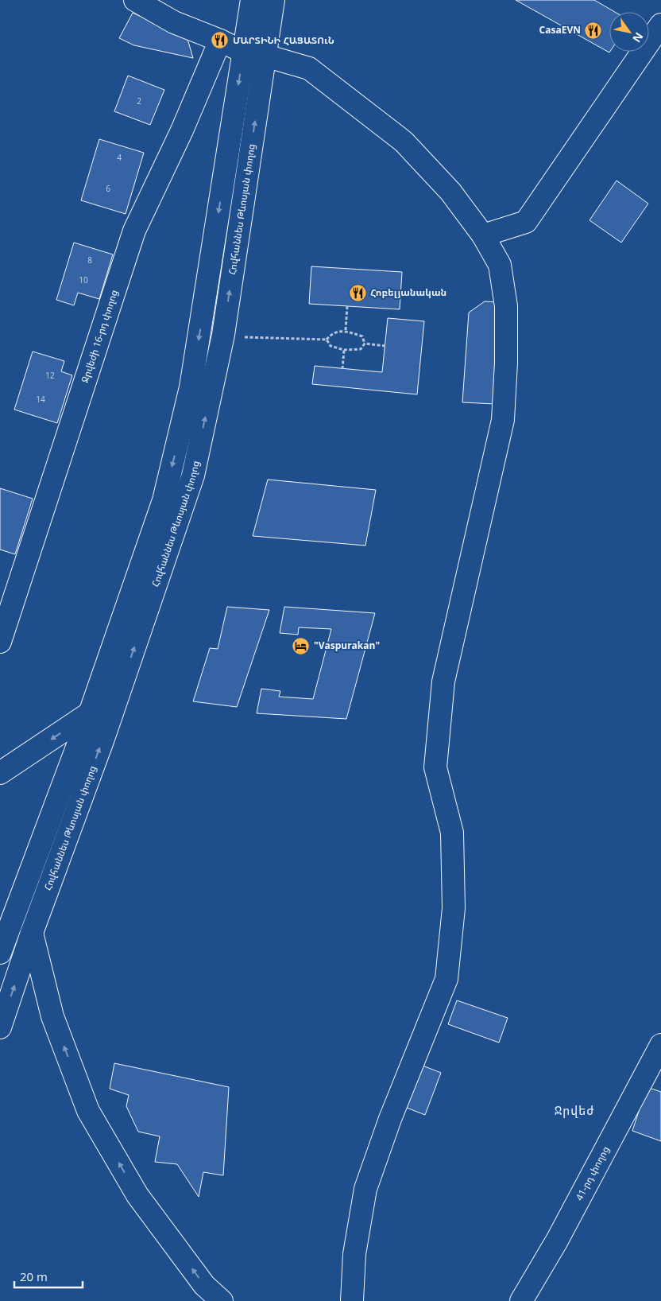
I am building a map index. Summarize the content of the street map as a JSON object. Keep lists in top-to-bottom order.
{
  "streets": {
    "main road": ["Հովհաննես Թևոսյան փողոց", "Ջրվեժի 16-րդ փողոց", "41-րդ փողոց"]
  },
  "districts": ["Ջրվեժ"],
  "places": {
    "restaurant": ["CasaEVN", "ՄԱՐՏԻՆԻ ՀԱՑԱՏՈւՆ", "Հոբելյանական"],
    "hotel": ["\"Vaspurakan\""]
  },
  "house_numbers": [
    "2",
    "4",
    "6",
    "8",
    "10",
    "12",
    "14"
  ],
  "scale_bar": "20 m",
  "north": "bottom right"
}
